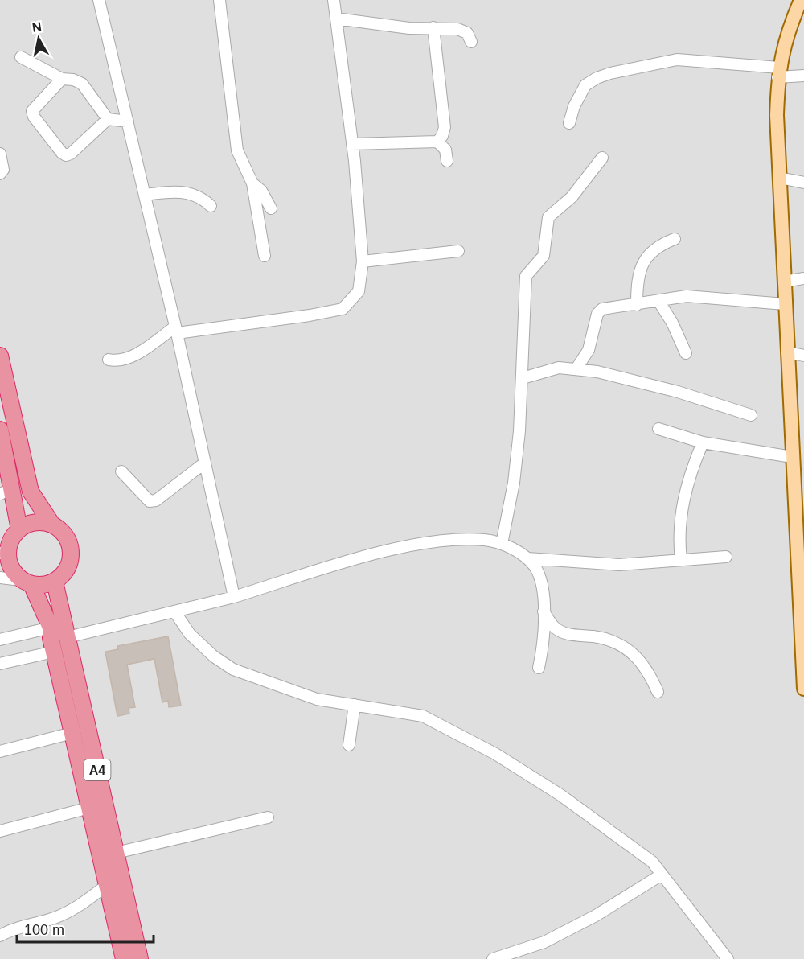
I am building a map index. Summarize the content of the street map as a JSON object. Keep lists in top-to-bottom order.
{
  "streets": {
    "highway": ["A4"]
  },
  "scale_bar": "100 m",
  "north": "top"
}
